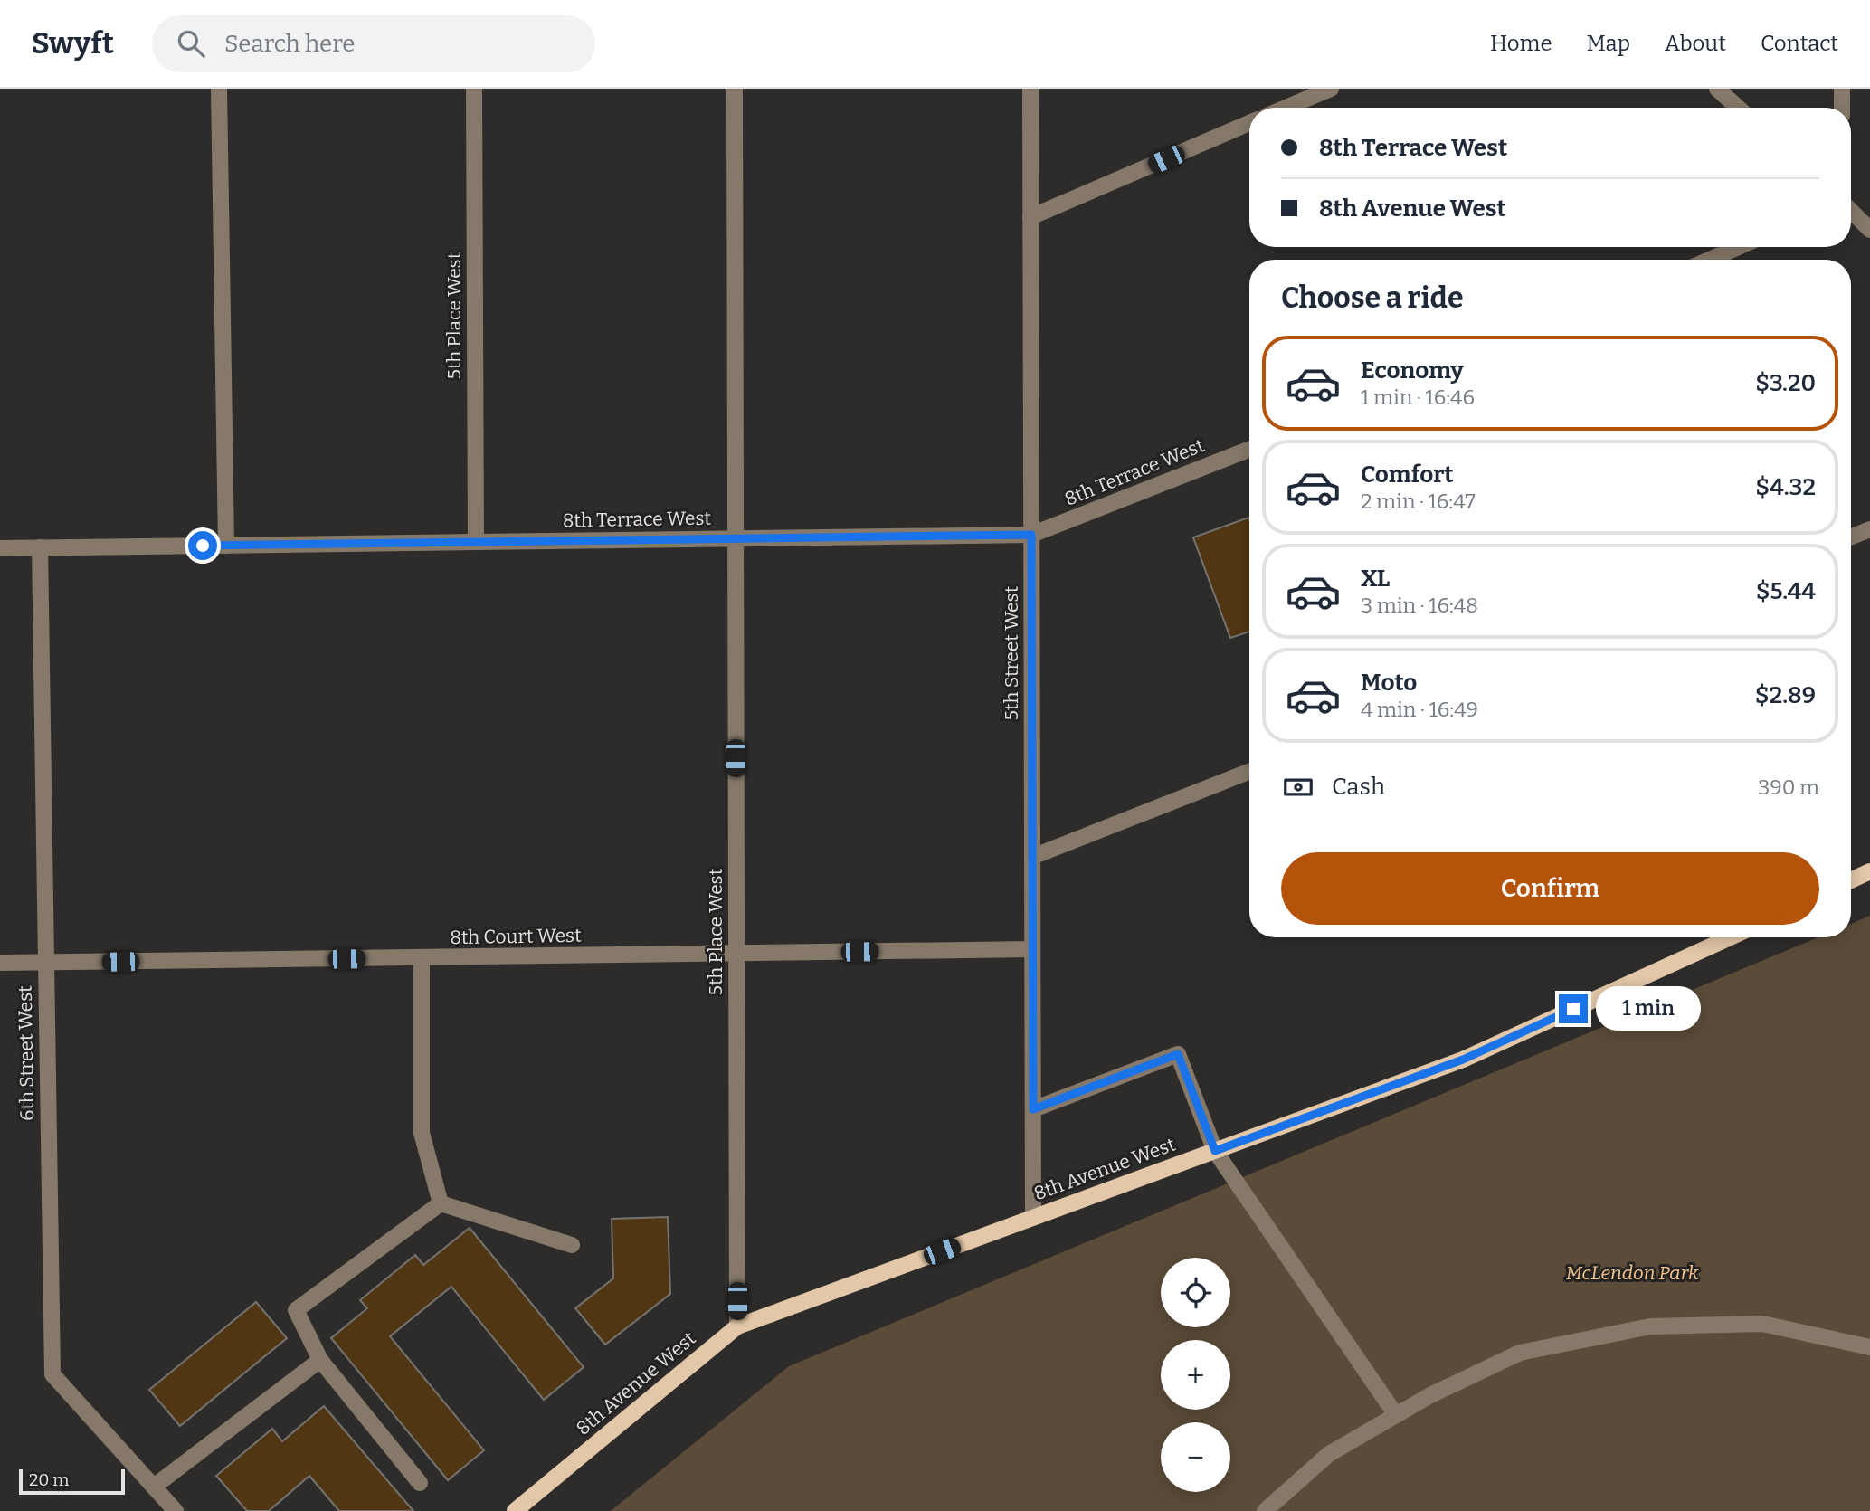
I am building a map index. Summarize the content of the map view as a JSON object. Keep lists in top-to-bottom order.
{
  "streets": {
    "main road": ["8th Avenue West"],
    "street": [
      "5th Place West",
      "8th Terrace West",
      "5th Street West",
      "8th Court West",
      "6th Street West"
    ]
  },
  "crossings": [
    ["5th Place West", "8th Terrace West"],
    ["5th Place West", "8th Court West"],
    ["5th Place West", "8th Avenue West"],
    ["8th Terrace West", "5th Street West"],
    ["8th Terrace West", "6th Street West"],
    ["5th Street West", "8th Court West"],
    ["5th Street West", "8th Avenue West"],
    ["8th Court West", "6th Street West"]
  ],
  "parks": ["McLendon Park"],
  "scale_bar": "20 m",
  "page": {
    "header": "Swyft",
    "search": "Search here",
    "nav": [
      "Home",
      "Map",
      "About",
      "Contact"
    ],
    "banner": ["8th Terrace West", "8th Avenue West"],
    "heading": "Choose a ride",
    "list": [
      {
        "name": "Economy",
        "note": "1 min · 16:46",
        "value": "$3.20"
      },
      {
        "name": "Comfort",
        "note": "2 min · 16:47",
        "value": "$4.32"
      },
      {
        "name": "XL",
        "note": "3 min · 16:48",
        "value": "$5.44"
      },
      {
        "name": "Moto",
        "note": "4 min · 16:49",
        "value": "$2.89"
      }
    ],
    "pay": ["Cash", "390 m"],
    "buttons": "Confirm",
    "bubble": "1 min",
    "map_buttons": ["+", "−"],
    "scale": "20 m"
  }
}
